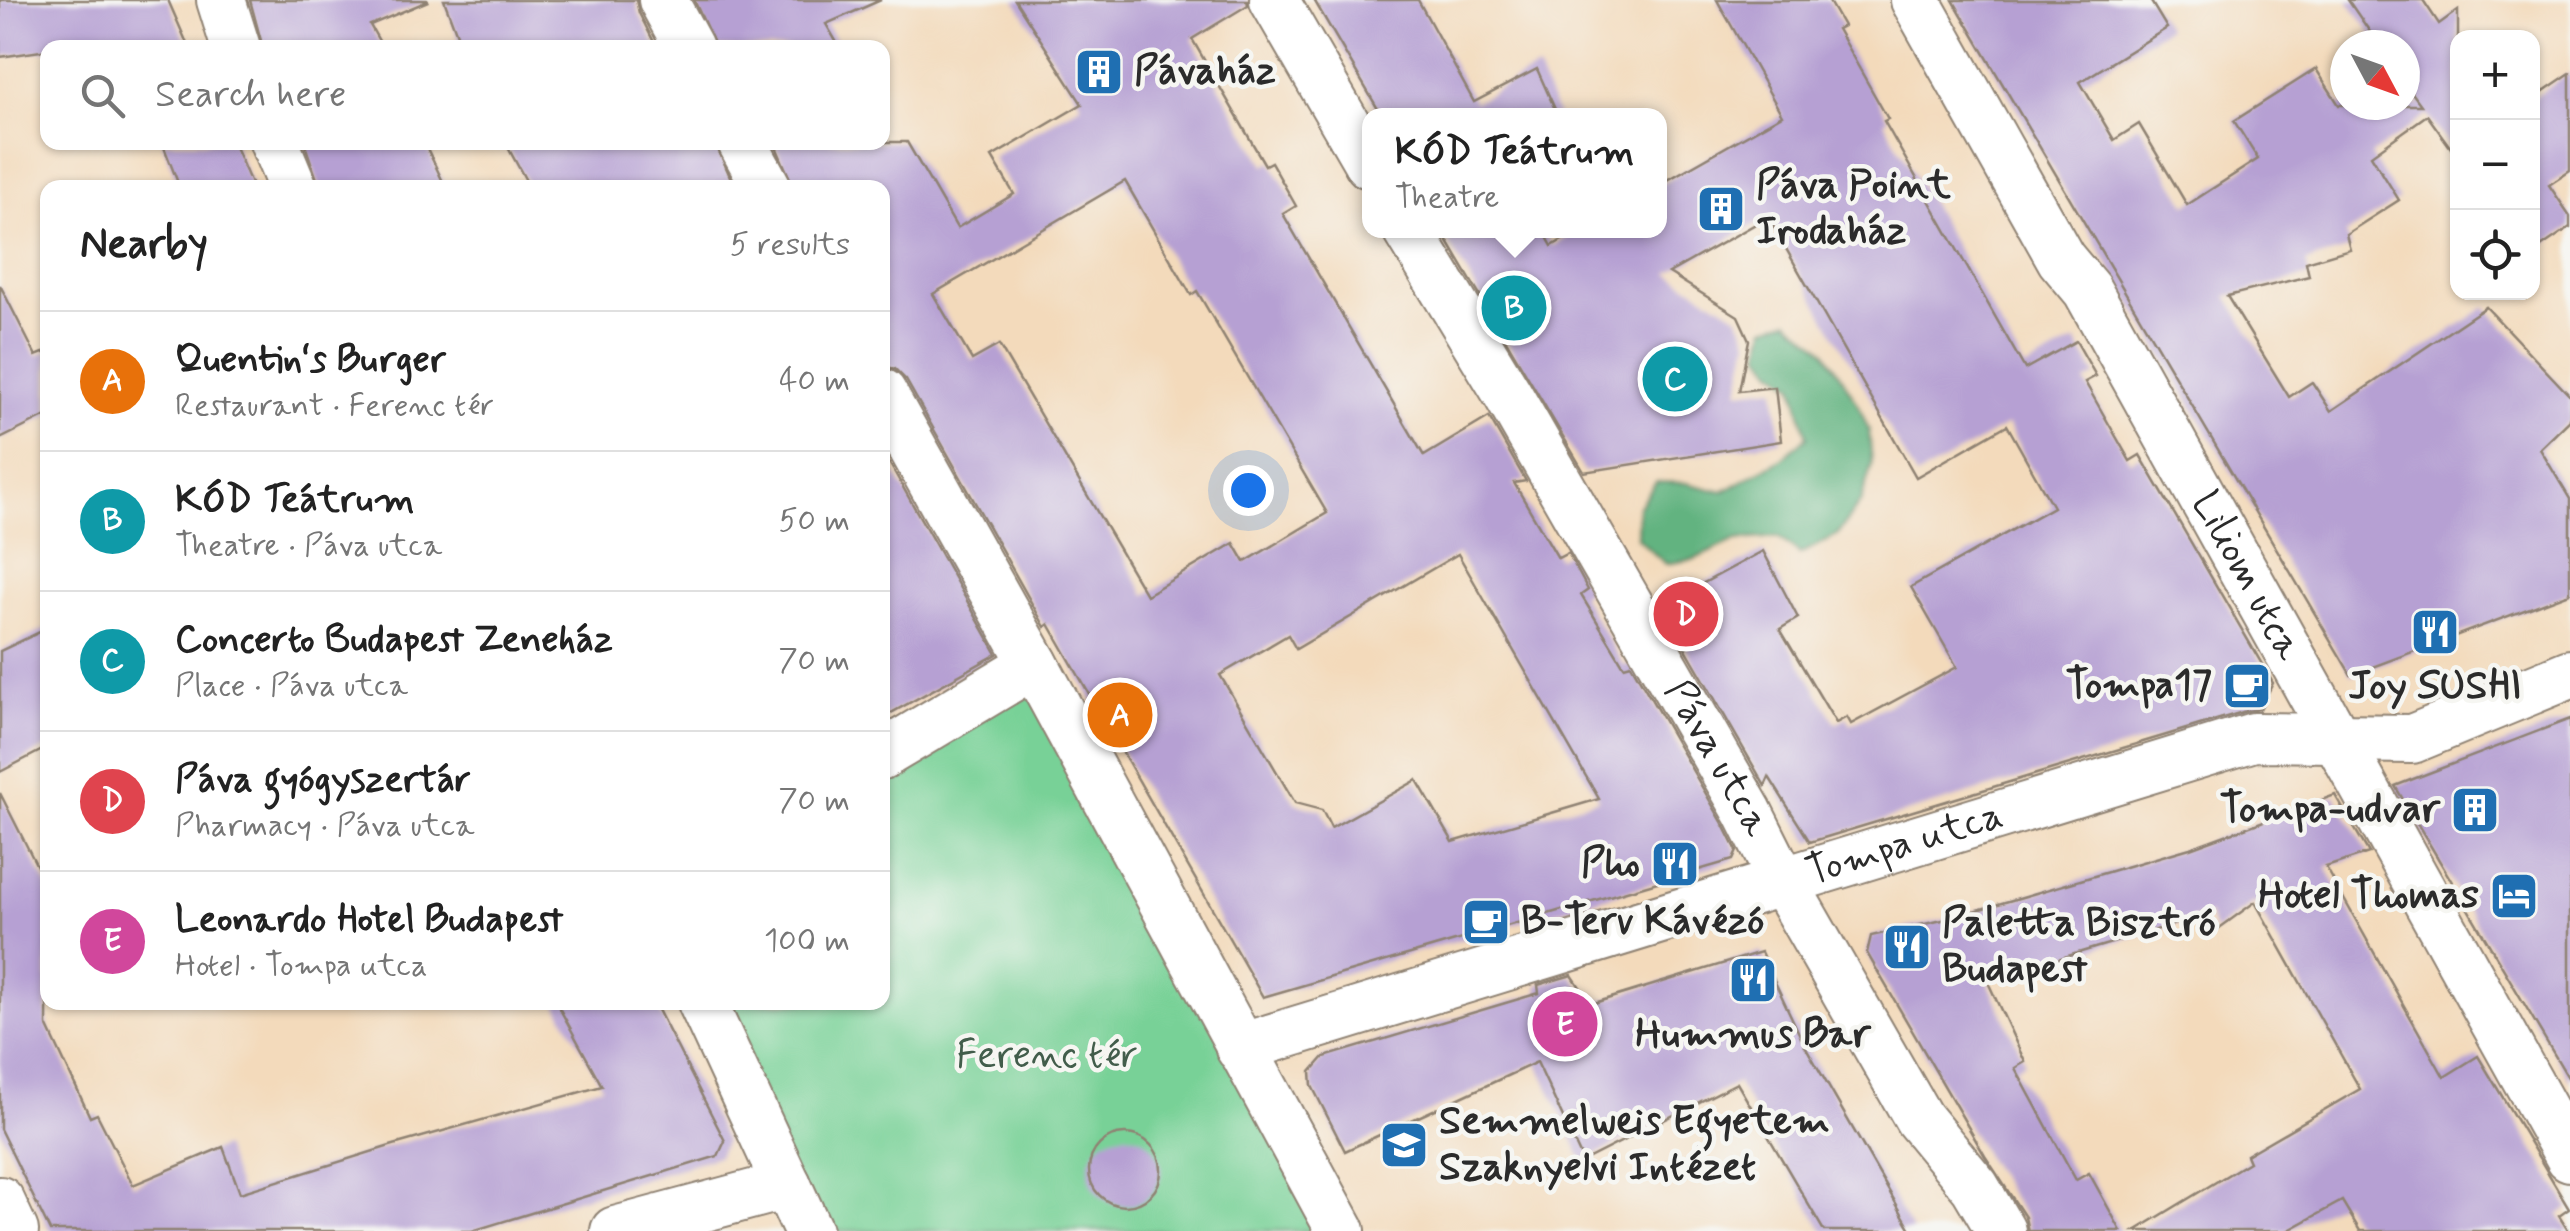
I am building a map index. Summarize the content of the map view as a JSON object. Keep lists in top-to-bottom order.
{
  "streets": {
    "street": ["Liliom utca", "Páva utca", "Tompa utca"]
  },
  "crossings": [
    ["Liliom utca", "Tompa utca"],
    ["Páva utca", "Tompa utca"]
  ],
  "parks": ["Ferenc tér"],
  "places": {
    "building": ["Pávaház", "Páva Point Irodaház", "Tompa-udvar"],
    "restaurant": [
      "Joy SUSHI",
      "Pho",
      "Paletta Bisztró Budapest",
      "Hummus Bar"
    ],
    "cafe": ["Tompa17", "B-Terv Kávézó"],
    "hotel": ["Hotel Thomas"],
    "school or university": ["Semmelweis Egyetem Szaknyelvi Intézet"]
  },
  "north": "bottom right",
  "page": {
    "map_buttons": ["+", "−"],
    "search": "Search here",
    "popup": ["KÓD Teátrum", "Theatre"],
    "heading": ["Nearby", "5 results"],
    "pins": [
      "B",
      "C",
      "D",
      "A",
      "E"
    ],
    "list": [
      {
        "mark": "A",
        "name": "Quentin‘s Burger",
        "note": "Restaurant · Ferenc tér",
        "value": "40 m"
      },
      {
        "mark": "B",
        "name": "KÓD Teátrum",
        "note": "Theatre · Páva utca",
        "value": "50 m"
      },
      {
        "mark": "C",
        "name": "Concerto Budapest Zeneház",
        "note": "Place · Páva utca",
        "value": "70 m"
      },
      {
        "mark": "D",
        "name": "Páva gyógyszertár",
        "note": "Pharmacy · Páva utca",
        "value": "70 m"
      },
      {
        "mark": "E",
        "name": "Leonardo Hotel Budapest",
        "note": "Hotel · Tompa utca",
        "value": "100 m"
      }
    ]
  }
}
